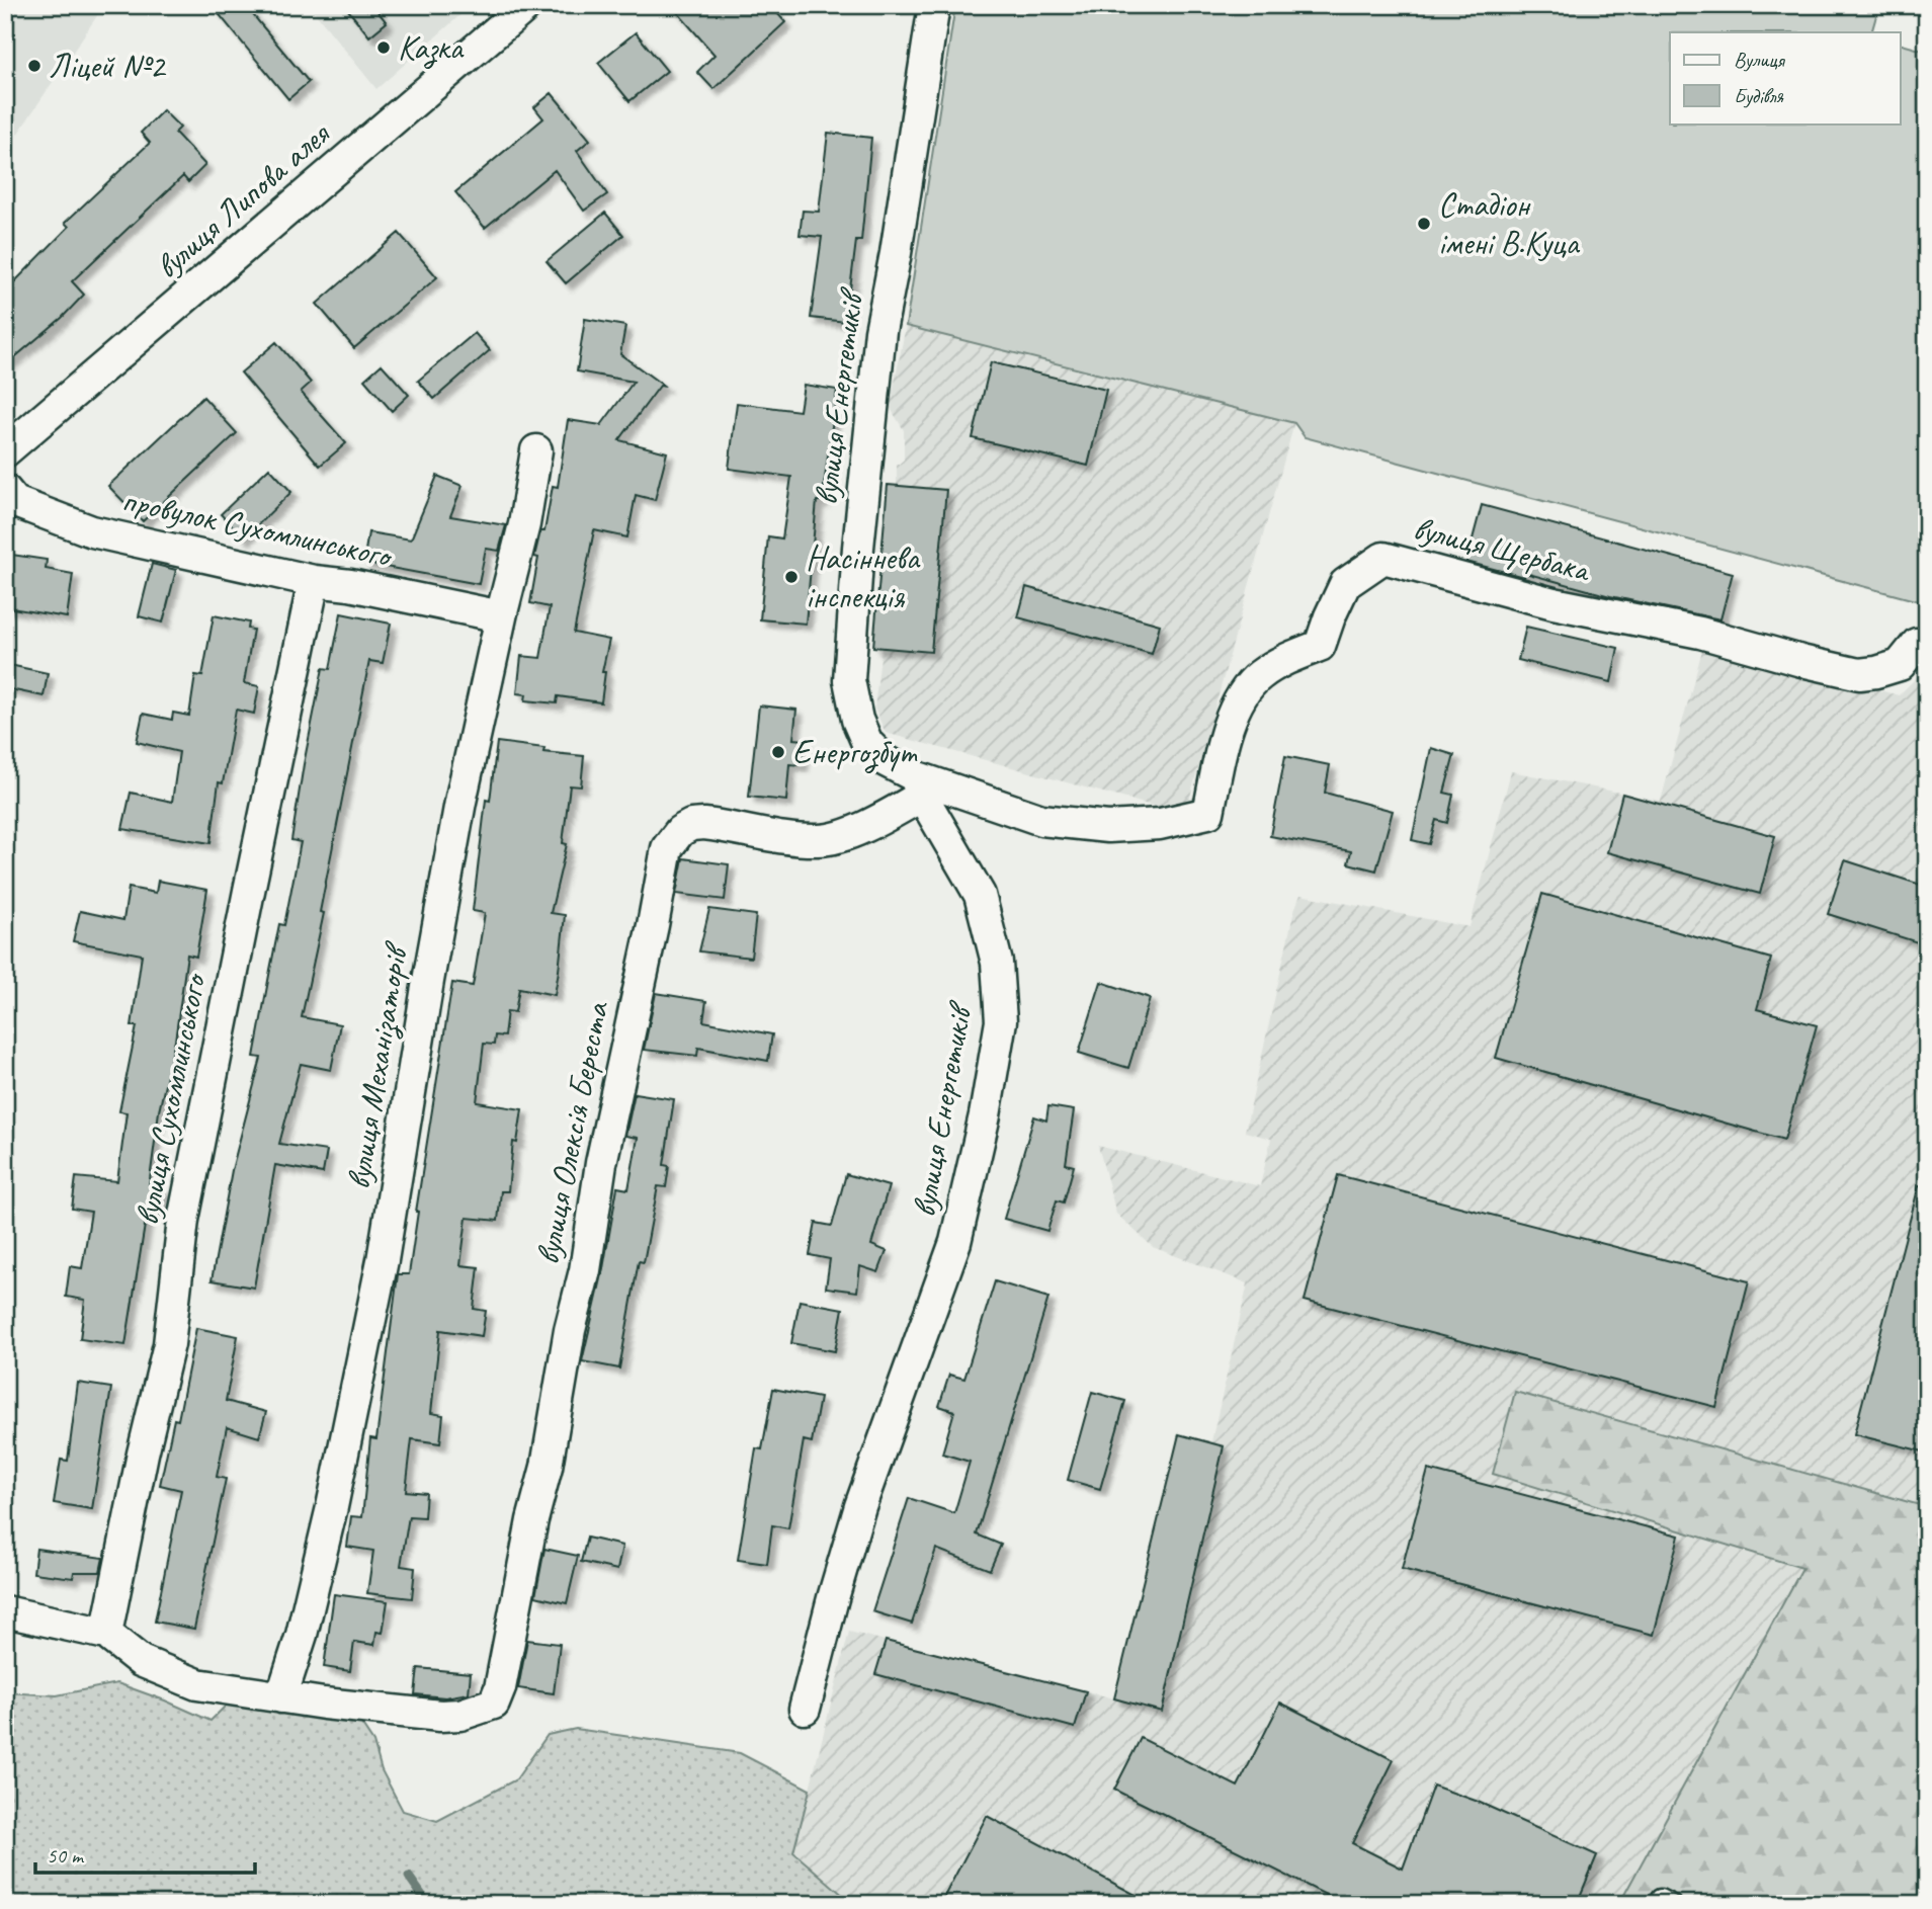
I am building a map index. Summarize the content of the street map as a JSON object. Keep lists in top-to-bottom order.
{
  "streets": {
    "street": [
      "вулиця Липова алея",
      "вулиця Енергетиків",
      "провулок Сухомлинського",
      "вулиця Щербака",
      "вулиця Механізаторів",
      "вулиця Сухомлинського",
      "вулиця Олексія Береста"
    ]
  },
  "crossings": [
    ["вулиця Енергетиків", "вулиця Щербака"],
    ["вулиця Енергетиків", "вулиця Олексія Береста"],
    ["провулок Сухомлинського", "вулиця Механізаторів"],
    ["провулок Сухомлинського", "вулиця Сухомлинського"],
    ["вулиця Щербака", "вулиця Олексія Береста"],
    ["вулиця Механізаторів", "вулиця Олексія Береста"]
  ],
  "places": [
    "Казка",
    "Ліцей №2",
    "Стадіон імені В.Куца",
    "Насіннева інспекція",
    "Енергозбут"
  ],
  "legend": ["Вулиця", "Будівля"],
  "scale_bar": "50 m"
}
